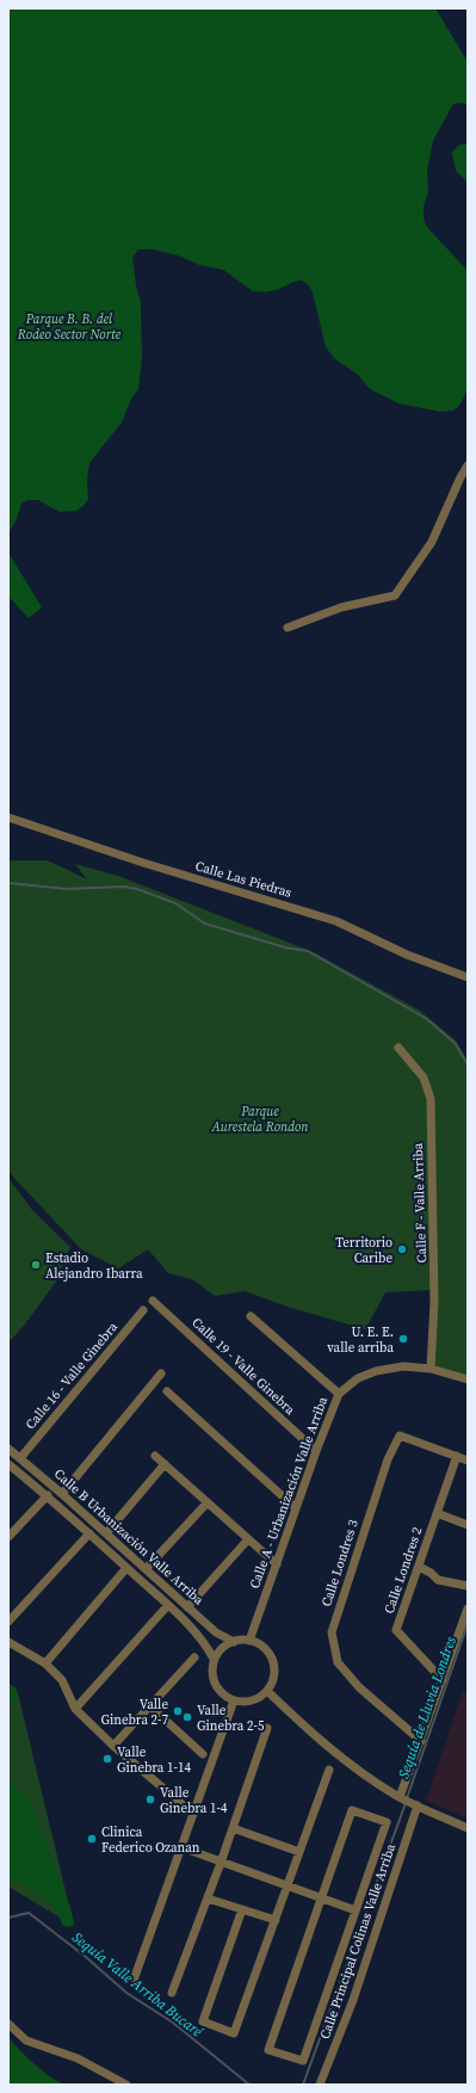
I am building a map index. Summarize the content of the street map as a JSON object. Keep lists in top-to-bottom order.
{
  "streets": {
    "street": [
      "Calle Las Piedras",
      "Calle F - Valle Arriba",
      "Calle 19 - Valle Ginebra",
      "Calle 16 - Valle Ginebra",
      "Calle A - Urbanización Valle Arriba",
      "Calle B Urbanización Valle Arriba",
      "Calle Londres 3",
      "Calle Londres 2",
      "Calle Principal Colinas Valle Arriba"
    ]
  },
  "crossings": [
    ["Calle F - Valle Arriba", "Calle A - Urbanización Valle Arriba"],
    ["Calle 19 - Valle Ginebra", "Calle A - Urbanización Valle Arriba"],
    ["Calle 16 - Valle Ginebra", "Calle B Urbanización Valle Arriba"],
    ["Calle A - Urbanización Valle Arriba", "Calle B Urbanización Valle Arriba"],
    ["Calle Londres 3", "Calle Londres 2"]
  ],
  "water": ["Sequía de Lluvia Londres", "Sequía Valle Arriba Bucaré"],
  "parks": ["Parque B. B. del Rodeo Sector Norte", "Parque Aurestela Rondon"],
  "places": [
    "Territorio Caribe",
    "Estadio Alejandro Ibarra",
    "U. E. E. valle arriba",
    "Valle Ginebra 2-7",
    "Valle Ginebra 2-5",
    "Valle Ginebra 1-14",
    "Valle Ginebra 1-4",
    "Clinica Federico Ozanan"
  ]
}
